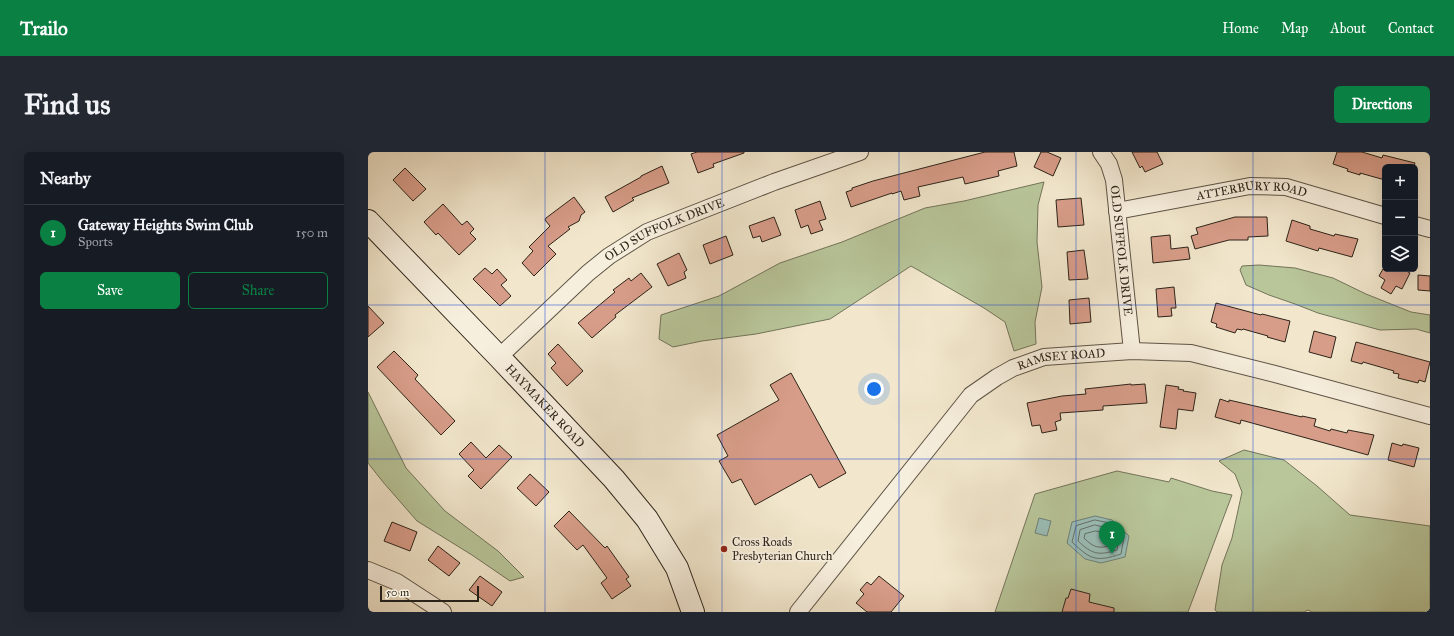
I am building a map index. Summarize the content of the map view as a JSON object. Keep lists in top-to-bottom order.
{
  "streets": {
    "main road": ["HAYMAKER ROAD"],
    "street": ["ATTERBURY ROAD", "OLD SUFFOLK DRIVE", "RAMSEY ROAD"]
  },
  "crossings": [
    ["ATTERBURY ROAD", "OLD SUFFOLK DRIVE"],
    ["OLD SUFFOLK DRIVE", "RAMSEY ROAD"],
    ["OLD SUFFOLK DRIVE", "HAYMAKER ROAD"]
  ],
  "places": ["Cross Roads Presbyterian Church"],
  "scale_bar": "50 m",
  "page": {
    "header": "Trailo",
    "nav": [
      "Home",
      "Map",
      "About",
      "Contact"
    ],
    "buttons": [
      "Directions",
      ["Save", "Share"]
    ],
    "title": "Find us",
    "heading": "Nearby",
    "map_buttons": ["+", "−"],
    "list": [
      {
        "mark": "1",
        "name": "Gateway Heights Swim Club",
        "note": "Sports",
        "value": "150 m"
      }
    ],
    "pins": "1",
    "scale": "50 m"
  }
}
